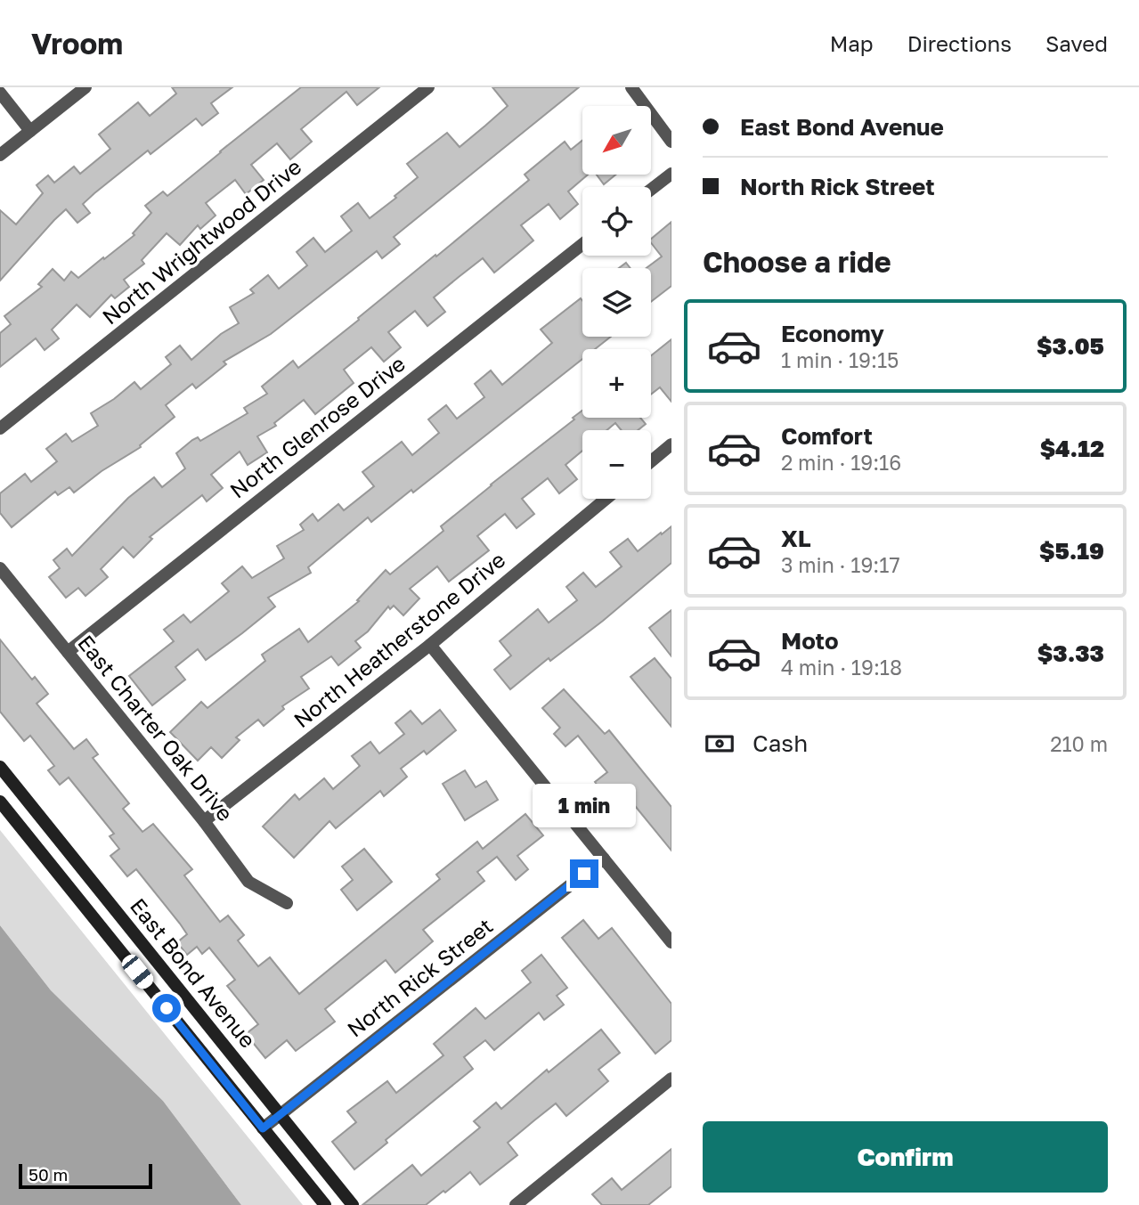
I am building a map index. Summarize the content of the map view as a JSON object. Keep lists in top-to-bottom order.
{
  "streets": {
    "street": [
      "North Wrightwood Drive",
      "North Glenrose Drive",
      "North Heatherstone Drive",
      "East Charter Oak Drive",
      "East Bond Avenue",
      "North Rick Street"
    ]
  },
  "crossings": [
    ["North Glenrose Drive", "East Charter Oak Drive"],
    ["North Heatherstone Drive", "East Charter Oak Drive"],
    ["East Bond Avenue", "North Rick Street"]
  ],
  "scale_bar": "50 m",
  "north": "bottom left",
  "page": {
    "header": "Vroom",
    "nav": ["Map", "Directions", "Saved"],
    "banner": ["East Bond Avenue", "North Rick Street"],
    "map_buttons": ["+", "−"],
    "heading": "Choose a ride",
    "list": [
      {
        "name": "Economy",
        "note": "1 min · 19:15",
        "value": "$3.05"
      },
      {
        "name": "Comfort",
        "note": "2 min · 19:16",
        "value": "$4.12"
      },
      {
        "name": "XL",
        "note": "3 min · 19:17",
        "value": "$5.19"
      },
      {
        "name": "Moto",
        "note": "4 min · 19:18",
        "value": "$3.33"
      }
    ],
    "pay": ["Cash", "210 m"],
    "bubble": "1 min",
    "buttons": "Confirm",
    "scale": "50 m"
  }
}
